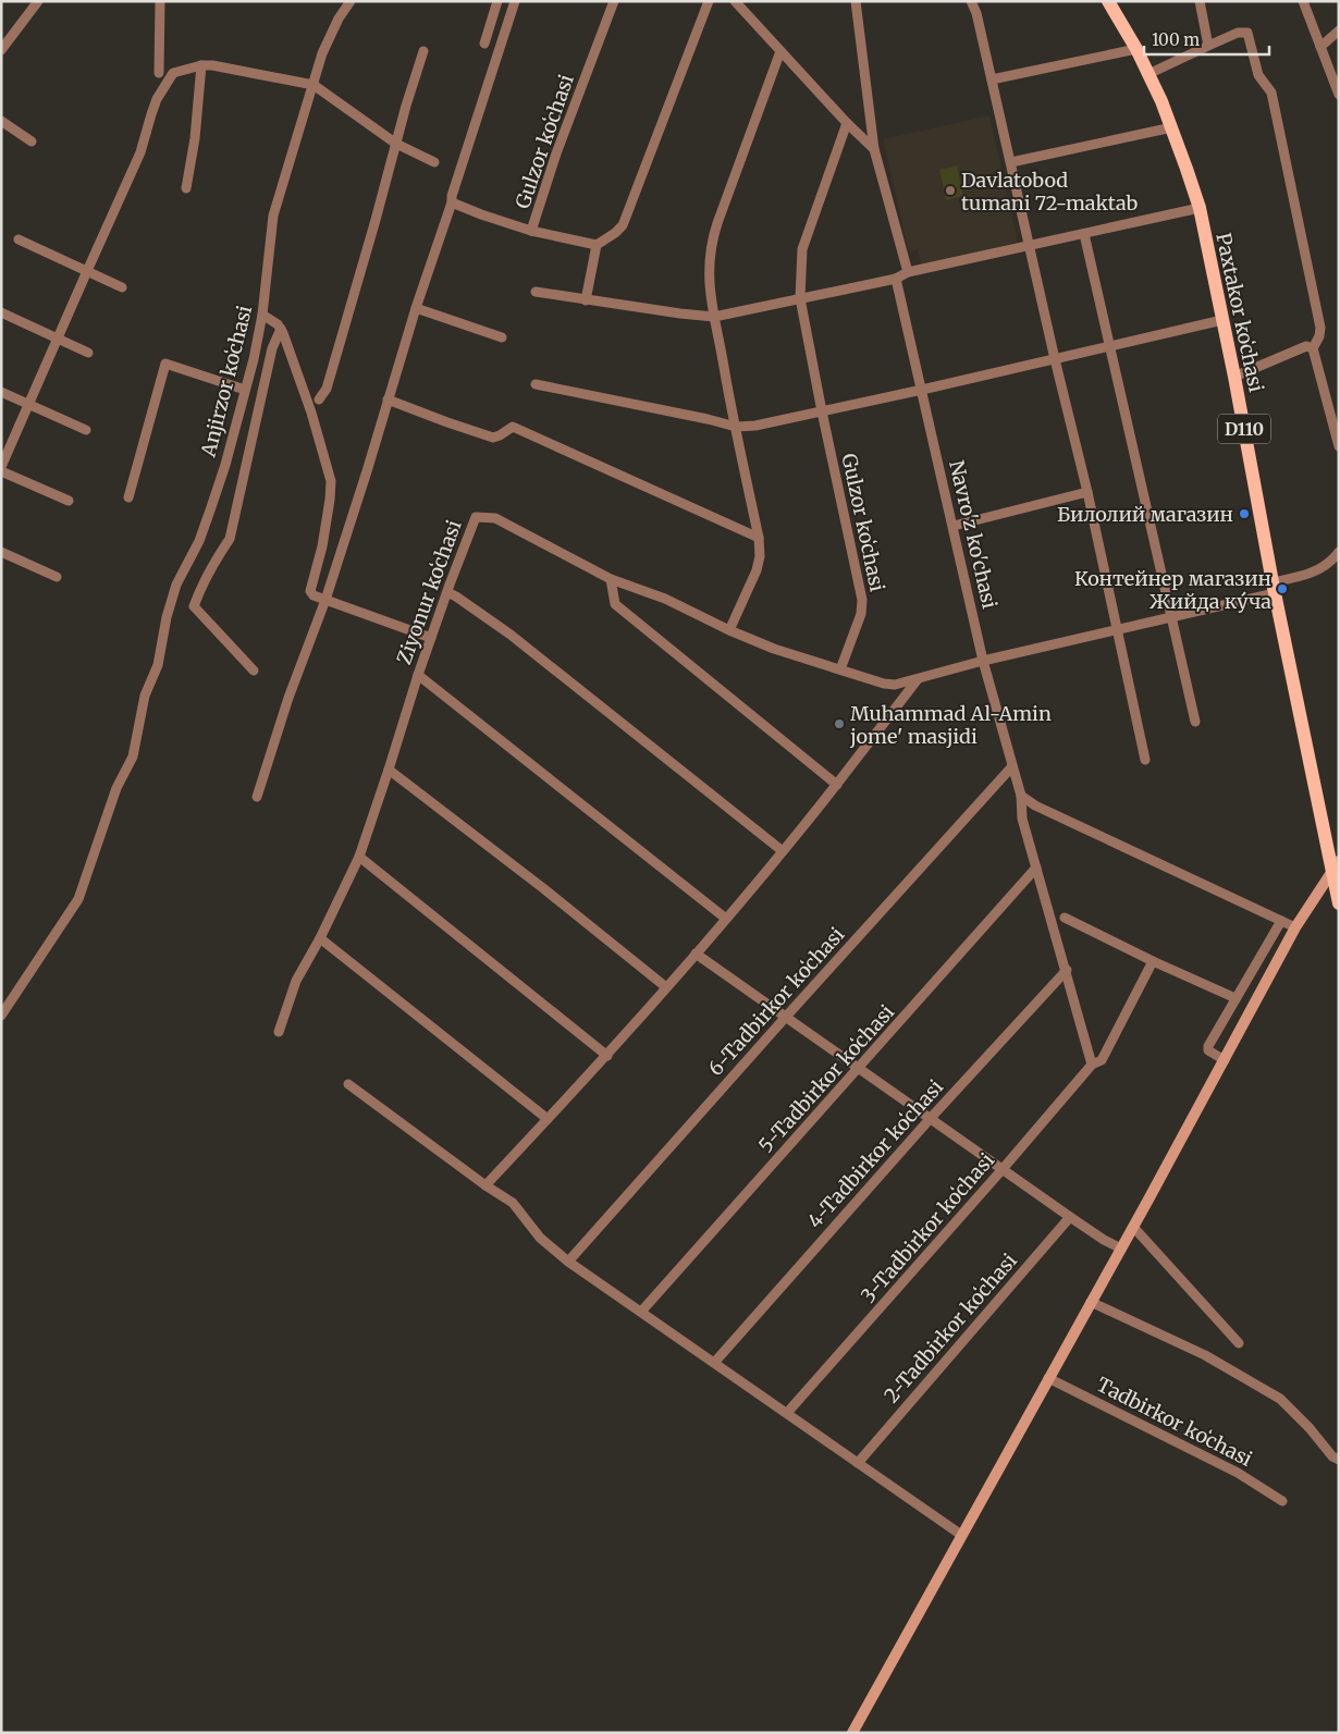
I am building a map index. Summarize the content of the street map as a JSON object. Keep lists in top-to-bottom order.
{
  "streets": {
    "main road": ["Paxtakor koʻchasi", "D110"],
    "street": [
      "Gulzor koʻchasi",
      "Anjirzor koʻchasi",
      "Navro'z ko'chasi",
      "Ziyonur koʻchasi",
      "6-Tadbirkor koʻchasi",
      "5-Tadbirkor koʻchasi",
      "4-Tadbirkor koʻchasi",
      "3-Tadbirkor koʻchasi",
      "2-Tadbirkor koʻchasi",
      "Tadbirkor koʻchasi"
    ]
  },
  "crossings": [
    ["Gulzor koʻchasi", "Ziyonur koʻchasi"],
    ["Paxtakor koʻchasi", "D110"],
    ["Paxtakor koʻchasi", "Ziyonur koʻchasi"],
    ["Navro'z ko'chasi", "Ziyonur koʻchasi"],
    ["Navro'z ko'chasi", "6-Tadbirkor koʻchasi"],
    ["Navro'z ko'chasi", "5-Tadbirkor koʻchasi"],
    ["Navro'z ko'chasi", "4-Tadbirkor koʻchasi"],
    ["Navro'z ko'chasi", "3-Tadbirkor koʻchasi"]
  ],
  "places": [
    "Davlatobod tumani 72-maktab",
    "Билолий магазин",
    "Контейнер магазин Жийда ку́ча",
    "Muhammad Al-Amin jome' masjidi"
  ],
  "scale_bar": "100 m"
}
